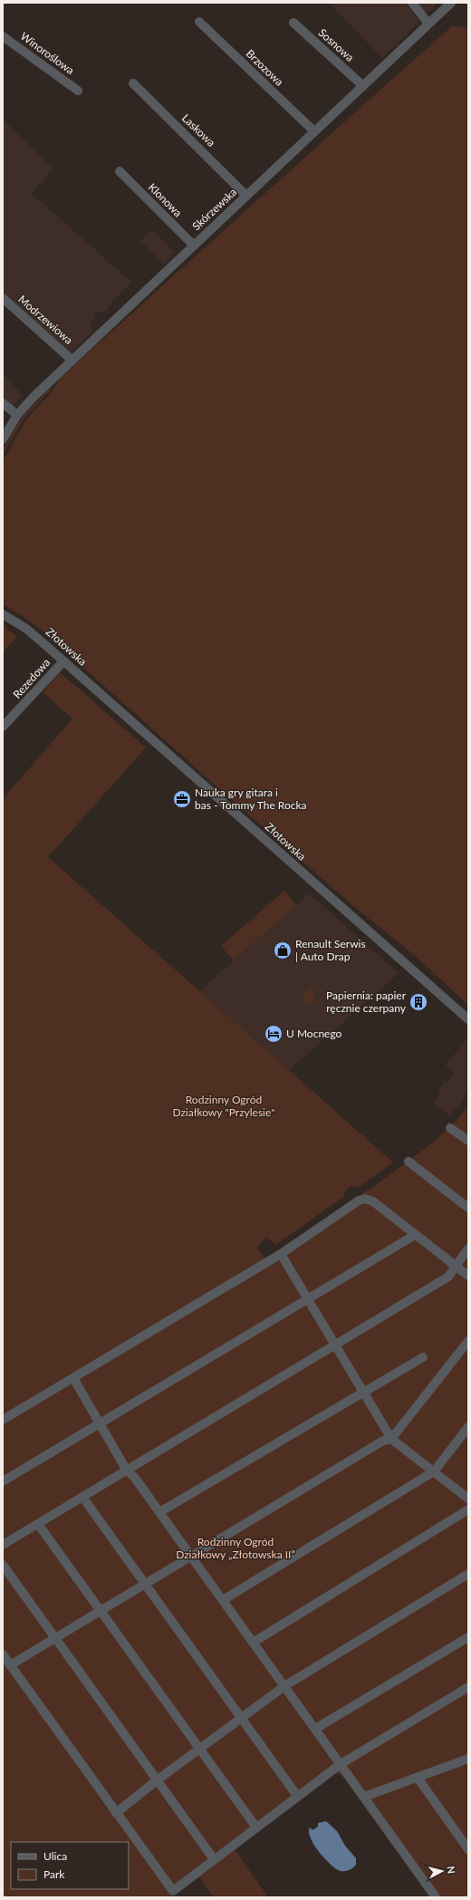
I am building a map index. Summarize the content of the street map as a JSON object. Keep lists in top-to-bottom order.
{
  "streets": {
    "street": [
      "Sosnowa",
      "Winoroślowa",
      "Brzozowa",
      "Laskowa",
      "Klonowa",
      "Skórzewska",
      "Modrzewiowa",
      "Złotowska",
      "Rezedowa"
    ]
  },
  "crossings": [
    ["Sosnowa", "Skórzewska"],
    ["Brzozowa", "Skórzewska"],
    ["Laskowa", "Skórzewska"],
    ["Klonowa", "Skórzewska"],
    ["Skórzewska", "Modrzewiowa"],
    ["Złotowska", "Rezedowa"]
  ],
  "parks": ["Rodzinny Ogród Działkowy \"Przylesie\"", "Rodzinny Ogród Działkowy „Złotowska II”"],
  "places": {
    "office": ["Nauka gry gitara i bas - Tommy The Rocka"],
    "shop": ["Renault Serwis | Auto Drap"],
    "building": ["Papiernia: papier ręcznie czerpany"],
    "hotel": ["U Mocnego"]
  },
  "legend": ["Ulica", "Park"],
  "north": "right"
}
